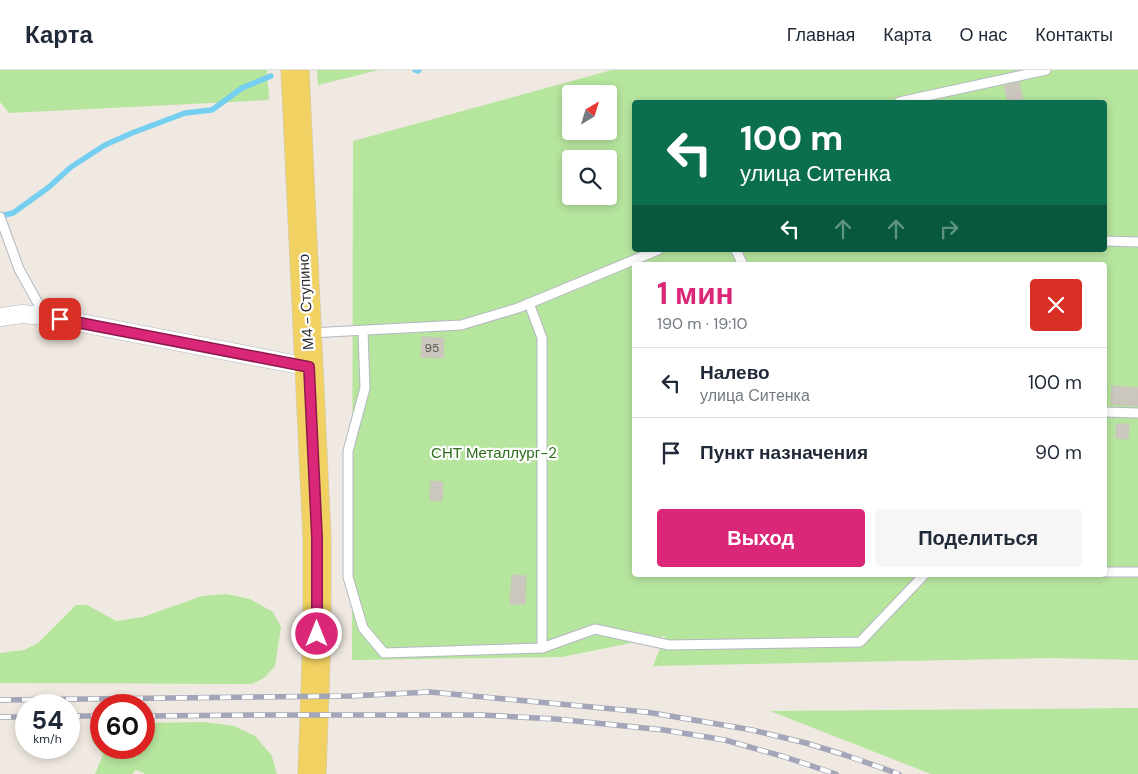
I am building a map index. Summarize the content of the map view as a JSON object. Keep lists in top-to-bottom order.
{
  "streets": {
    "main road": ["М4 - Ступино"]
  },
  "parks": ["СНТ Металлург-2"],
  "house_numbers": ["95"],
  "north": "top right",
  "page": {
    "header": "Карта",
    "nav": [
      "Главная",
      "Карта",
      "О нас",
      "Контакты"
    ],
    "turn": ["100 m", "улица Ситенка"],
    "heading": ["1 мин", "190 m · 19:10"],
    "list": [
      {
        "name": "Налево",
        "note": "улица Ситенка",
        "value": "100 m"
      },
      {
        "name": "Пункт назначения",
        "value": "90 m"
      }
    ],
    "buttons": ["Выход", "Поделиться"],
    "speed": "54 km/h",
    "limit": "60"
  }
}
